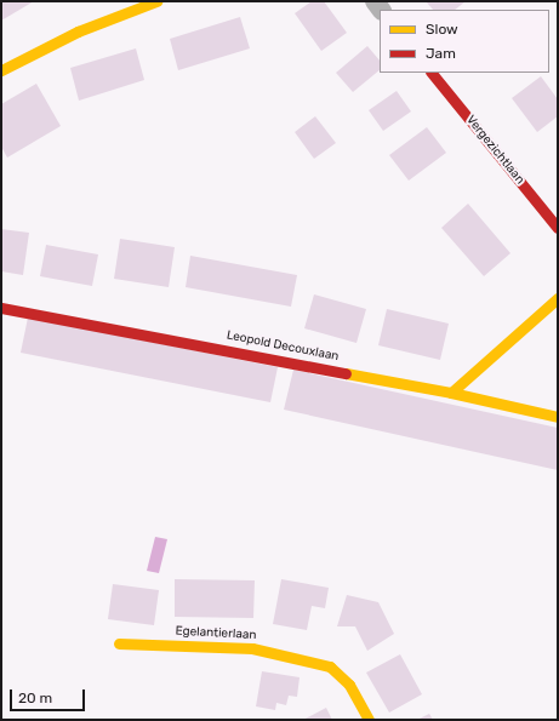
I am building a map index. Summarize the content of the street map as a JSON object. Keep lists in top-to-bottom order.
{
  "streets": {
    "street": ["Vergezichtlaan", "Leopold Decouxlaan", "Egelantierlaan"]
  },
  "legend": ["Slow", "Jam"],
  "scale_bar": "20 m"
}
